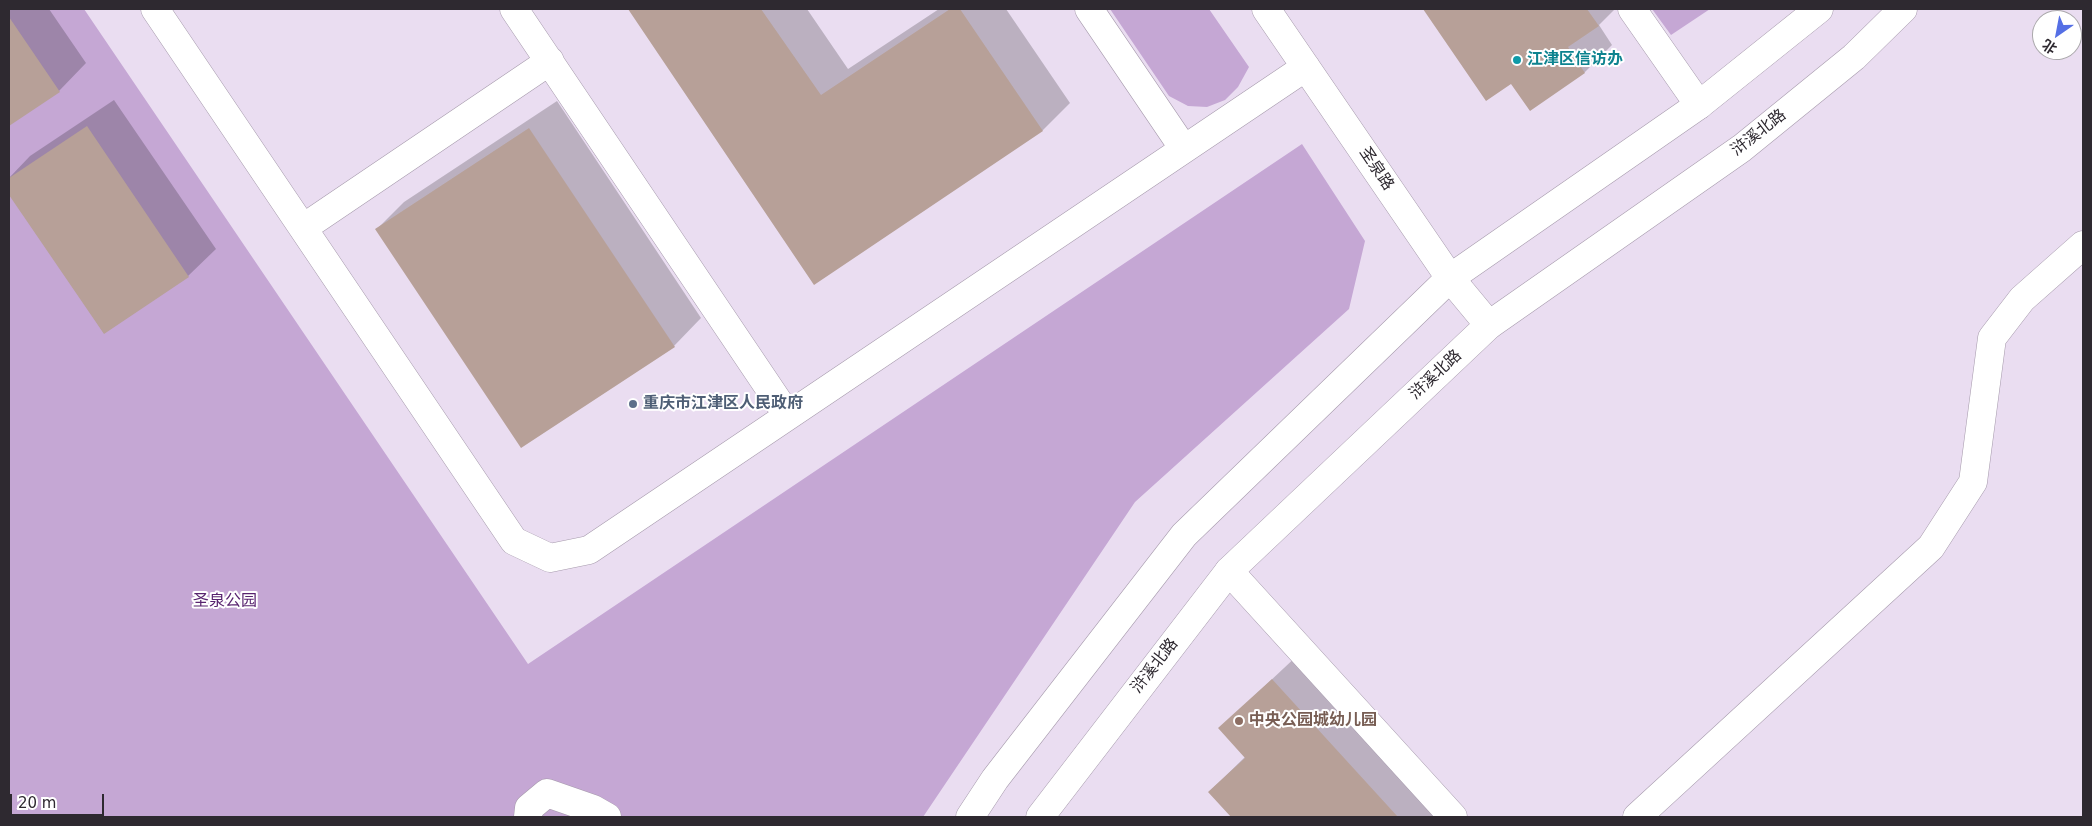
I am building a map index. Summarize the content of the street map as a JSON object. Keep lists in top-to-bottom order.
{
  "streets": {
    "street": ["浒溪北路", "圣泉路"]
  },
  "crossings": [
    ["浒溪北路", "圣泉路"]
  ],
  "parks": ["圣泉公园"],
  "places": ["江津区信访办", "重庆市江津区人民政府", "中央公园城幼儿园"],
  "scale_bar": "20 m",
  "north": "bottom left"
}
